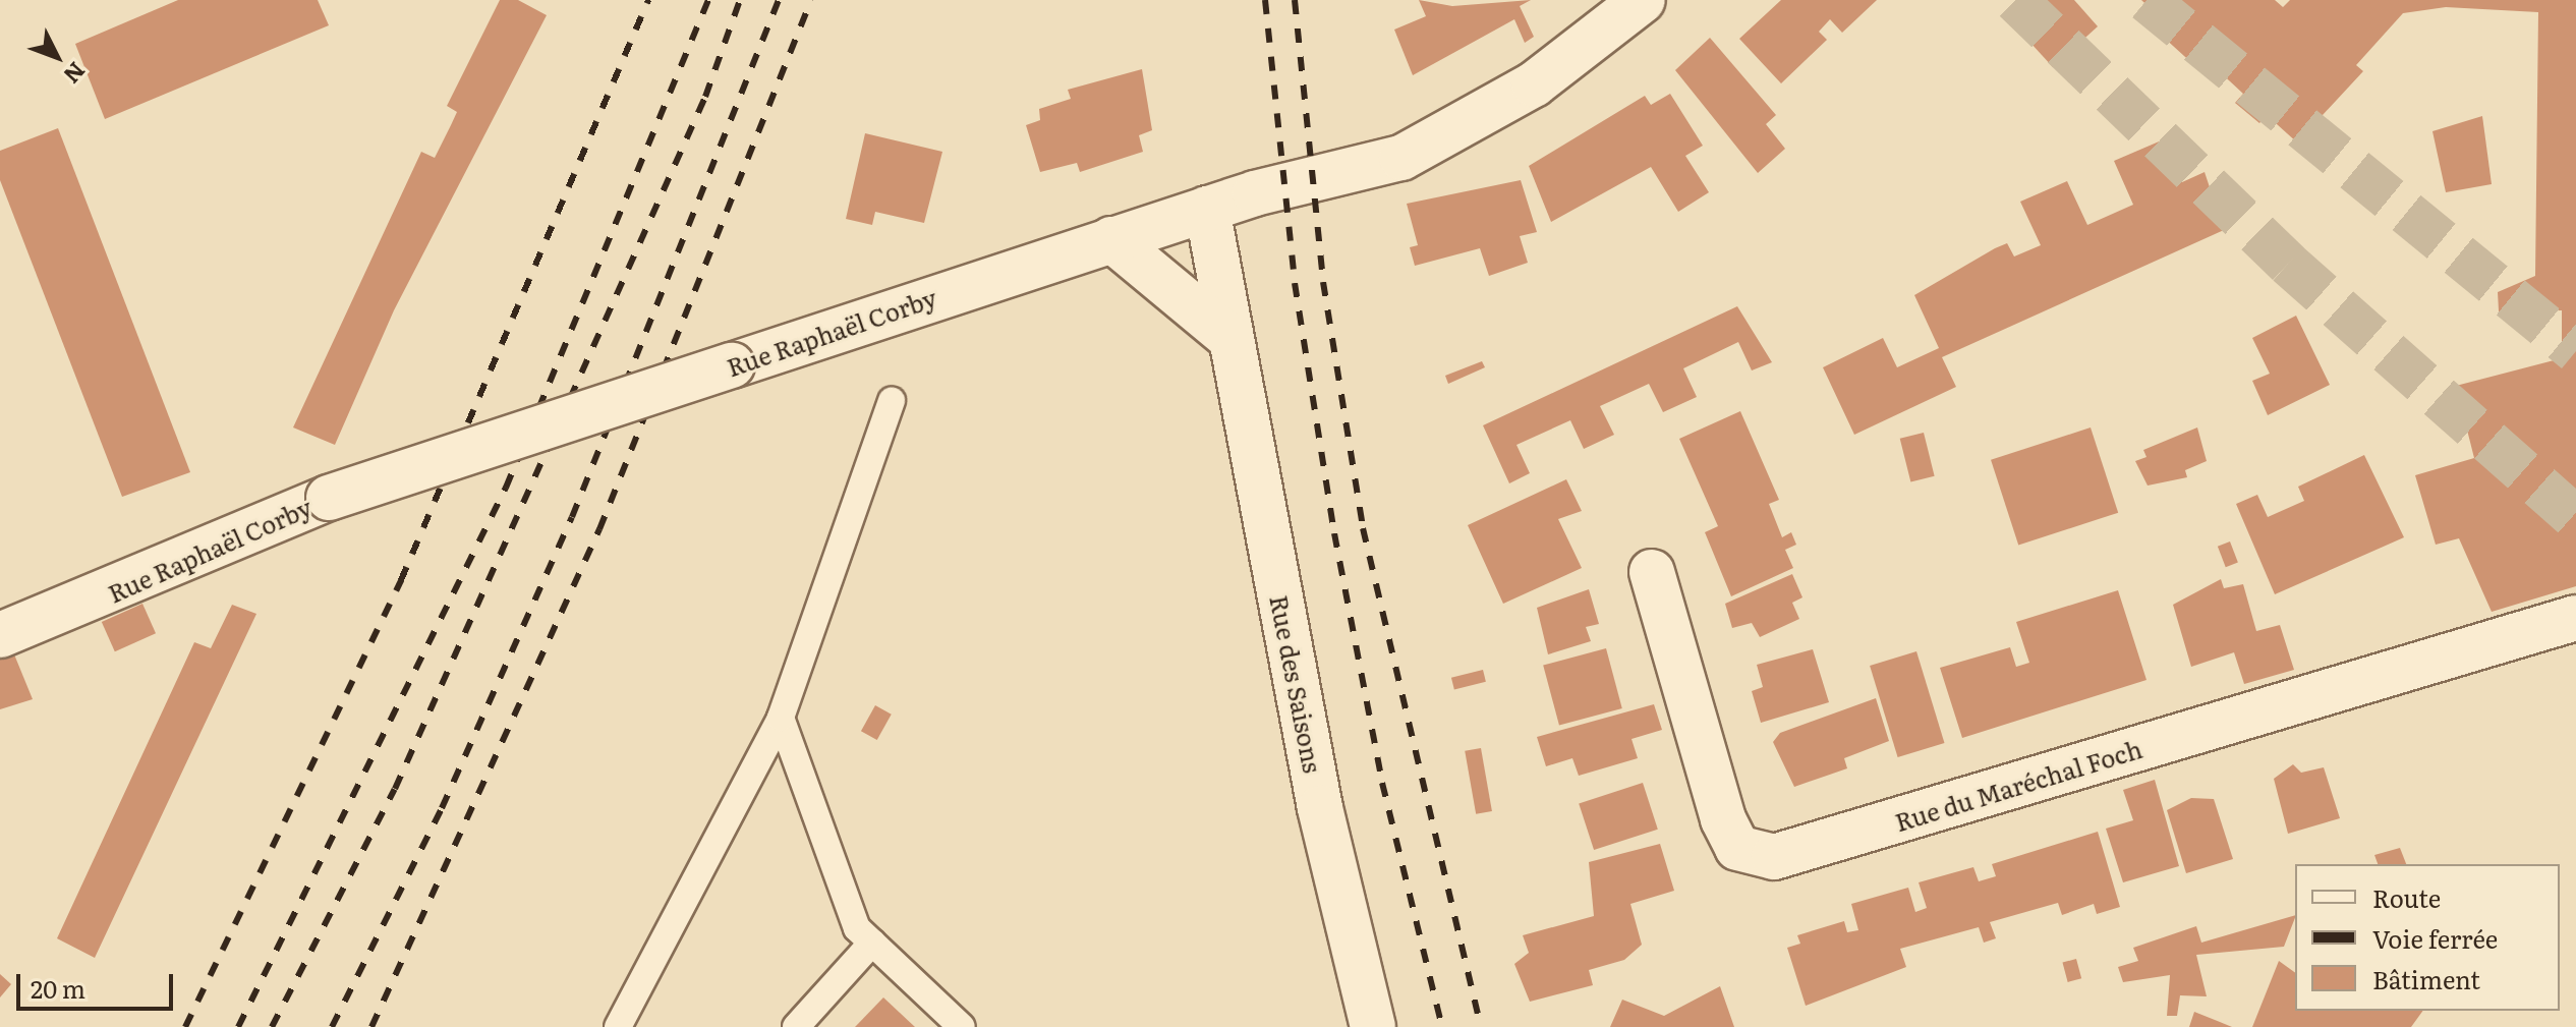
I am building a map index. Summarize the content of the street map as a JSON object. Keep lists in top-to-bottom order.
{
  "streets": {
    "street": ["Rue Raphaël Corby", "Rue des Saisons", "Rue du Maréchal Foch"]
  },
  "crossings": [
    ["Rue Raphaël Corby", "Rue des Saisons"]
  ],
  "legend": ["Route", "Voie ferrée", "Bâtiment"],
  "scale_bar": "20 m",
  "north": "bottom right"
}
